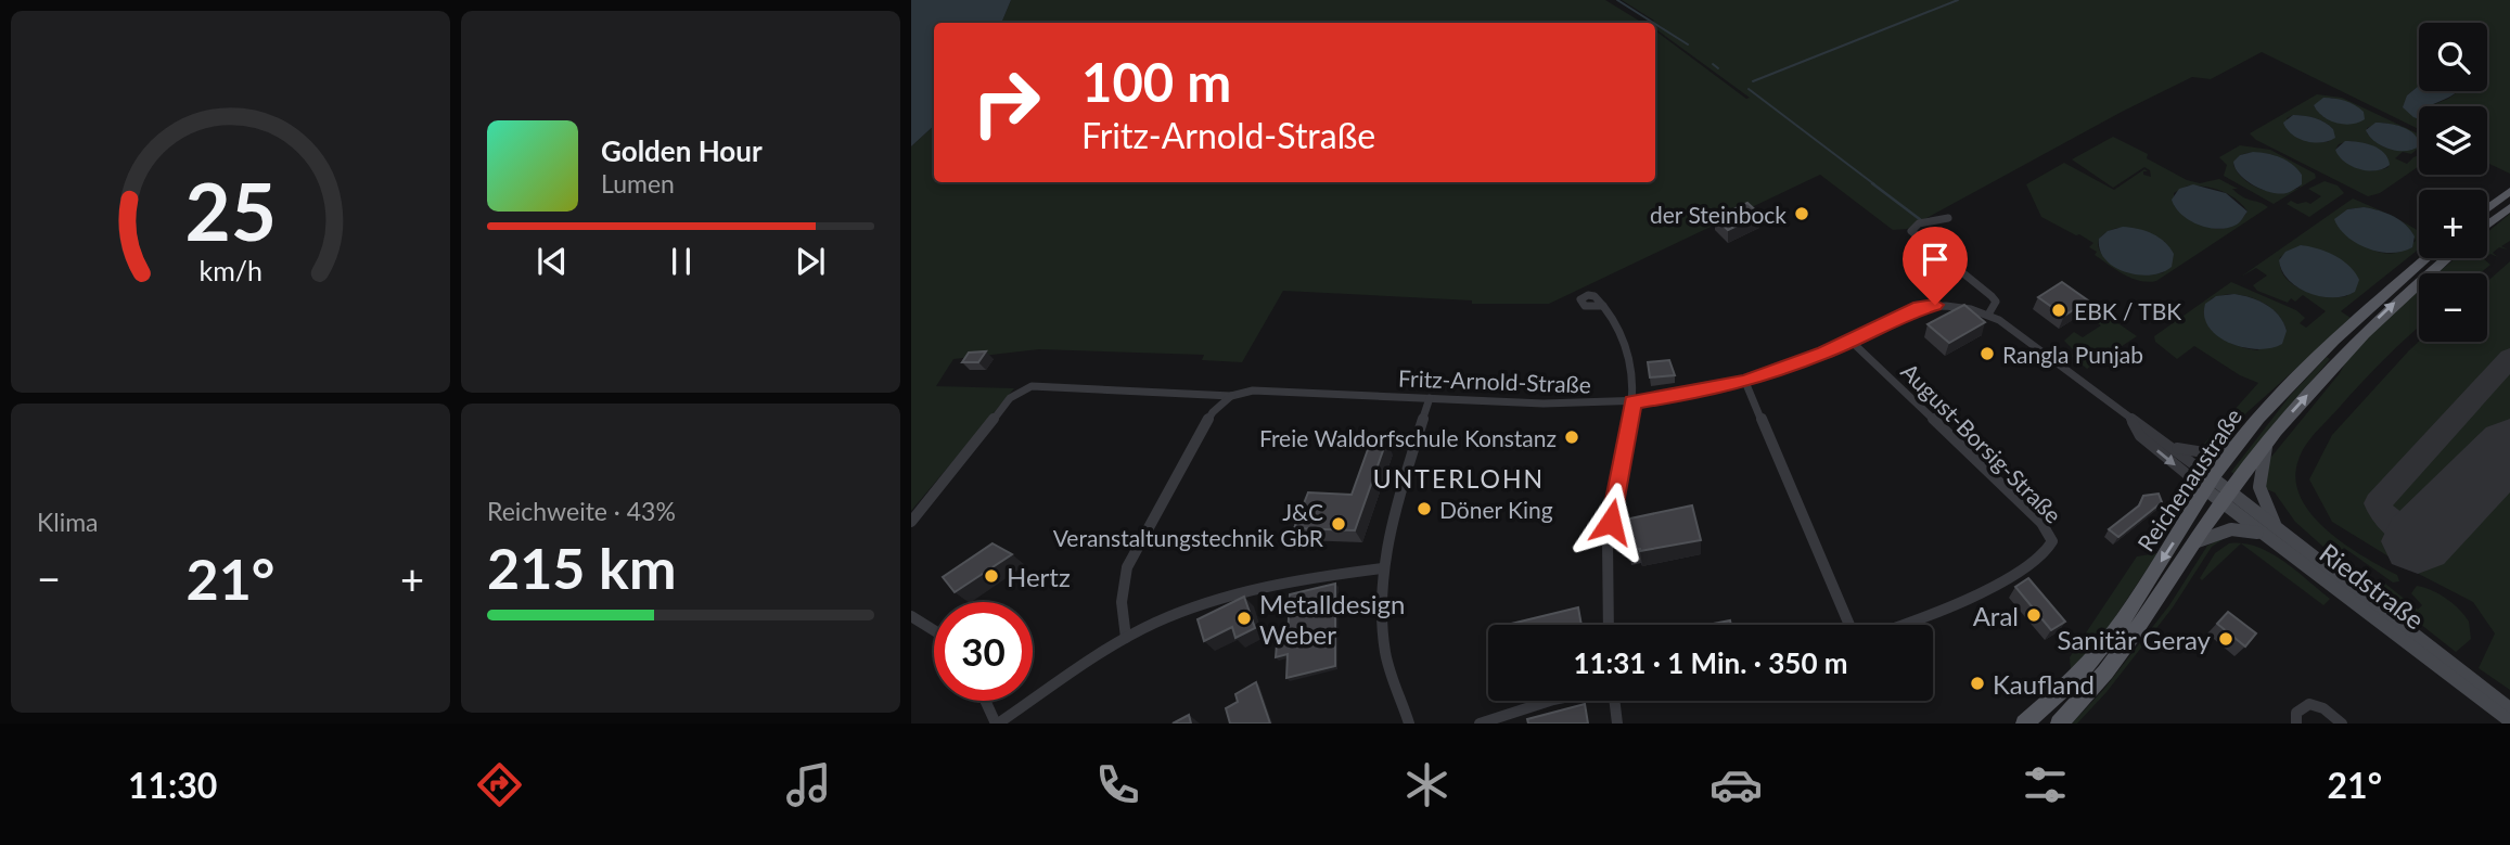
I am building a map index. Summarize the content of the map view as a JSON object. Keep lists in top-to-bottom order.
{
  "streets": {
    "main road": ["Reichenaustraße"],
    "street": ["Fritz-Arnold-Straße", "August-Borsig-Straße", "Riedstraße"]
  },
  "crossings": [
    ["Fritz-Arnold-Straße", "August-Borsig-Straße"],
    ["Fritz-Arnold-Straße", "Reichenaustraße"],
    ["Fritz-Arnold-Straße", "Riedstraße"],
    ["Reichenaustraße", "Riedstraße"]
  ],
  "districts": ["UNTERLOHN"],
  "places": [
    "der Steinbock",
    "EBK / TBK",
    "Rangla Punjab",
    "Freie Waldorfschule Konstanz",
    "Döner King",
    "J&C Veranstaltungstechnik GbR",
    "Hertz",
    "Aral",
    "Metalldesign Weber",
    "Sanitär Geray",
    "Kaufland"
  ],
  "page": {
    "map_buttons": ["+", "−"],
    "turn": ["100 m", "Fritz-Arnold-Straße"],
    "song": ["Golden Hour", "Lumen"],
    "tile": [
      "Klima",
      ["Reichweite · 43%", "215 km"]
    ],
    "heat": ["−", "21°", "+"],
    "limit": "30",
    "trip": "11:31 · 1 Min. · 350 m",
    "tabs": ["11:30", "21°"],
    "gauge": ["25", "km/h"]
  }
}
